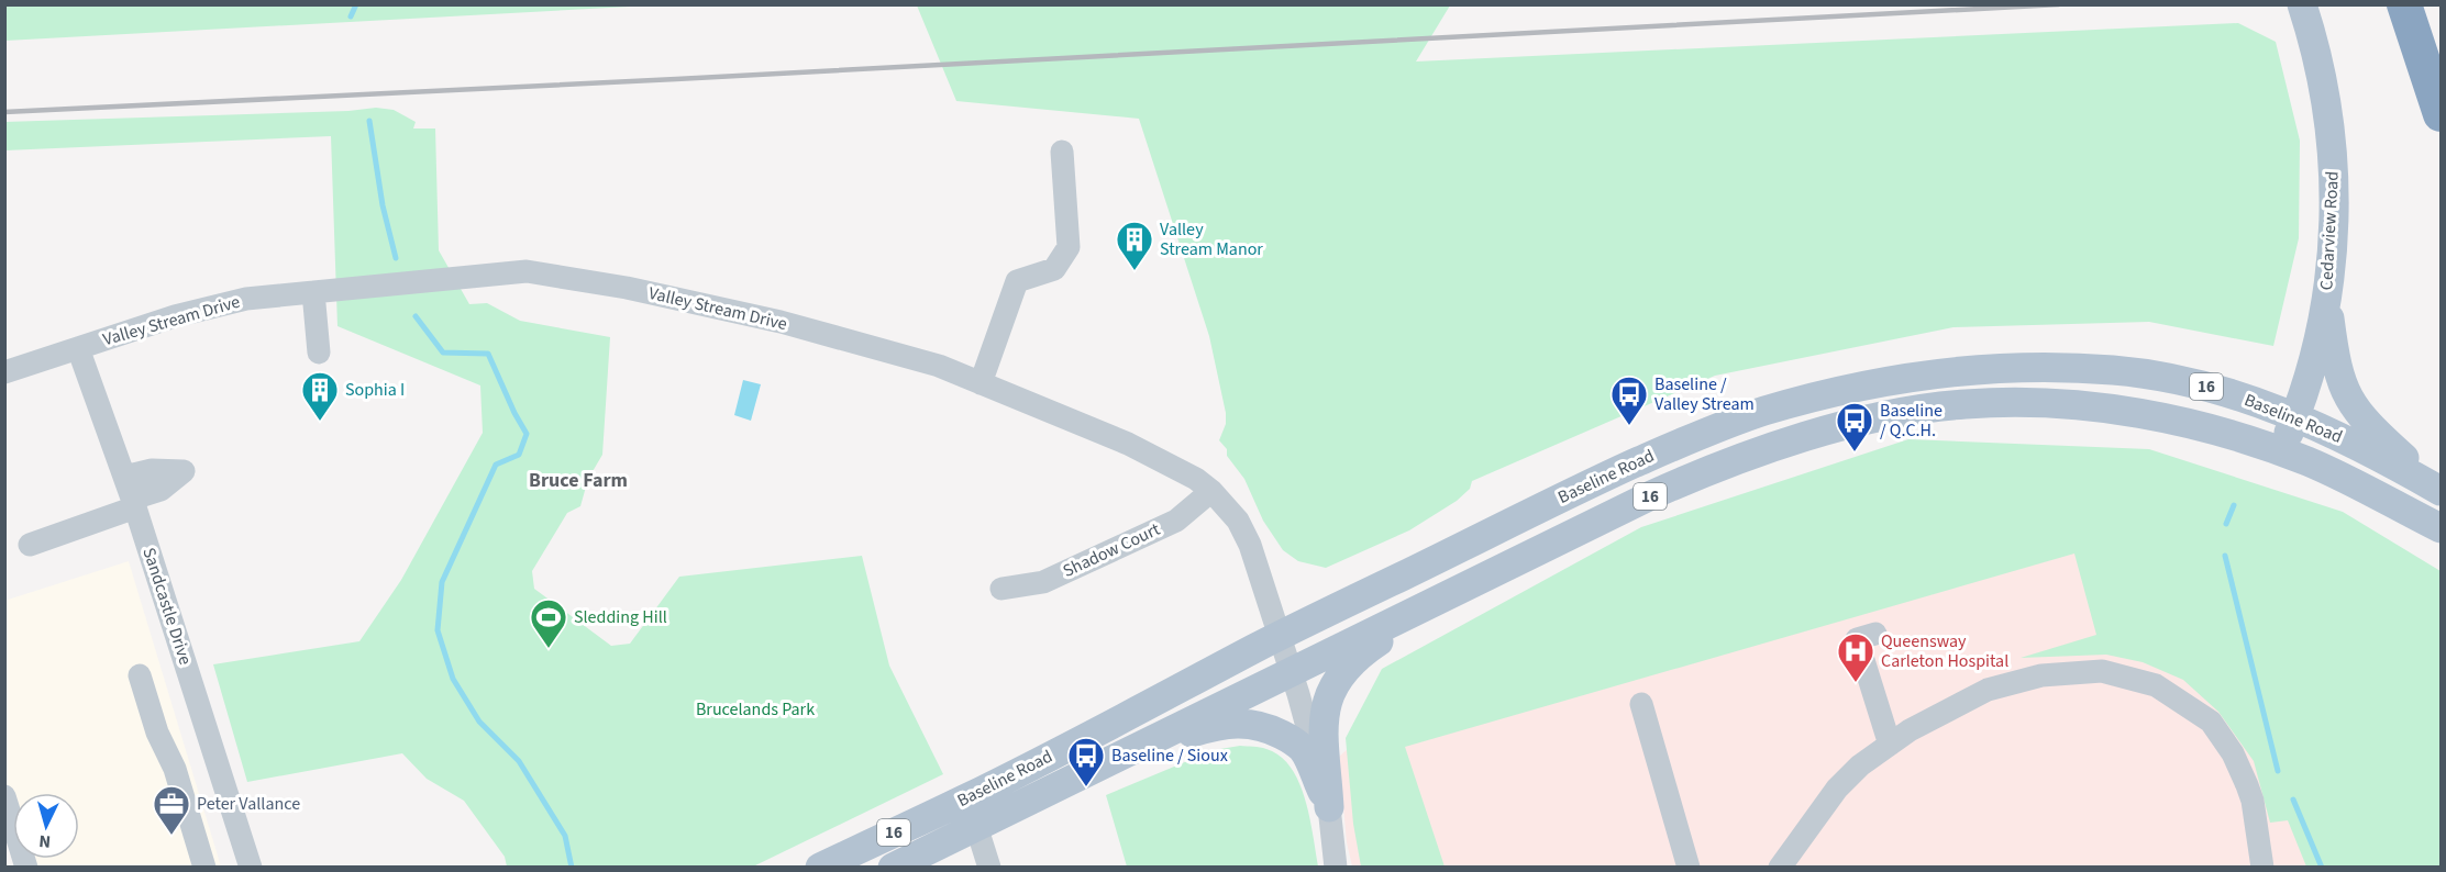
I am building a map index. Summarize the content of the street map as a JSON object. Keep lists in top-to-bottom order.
{
  "streets": {
    "main road": ["Cedarview Road", "16", "Baseline Road"],
    "street": ["Valley Stream Drive", "Shadow Court", "Sandcastle Drive"]
  },
  "crossings": [
    ["Cedarview Road", "Baseline Road"],
    ["Valley Stream Drive", "Baseline Road"],
    ["Valley Stream Drive", "Shadow Court"],
    ["Valley Stream Drive", "Sandcastle Drive"]
  ],
  "districts": ["Bruce Farm"],
  "parks": ["Brucelands Park"],
  "places": {
    "building": ["Valley Stream Manor", "Sophia I"],
    "bus stop": ["Baseline / Valley Stream", "Baseline / Q.C.H.", "Baseline / Sioux"],
    "sports": ["Sledding Hill"],
    "hospital": ["Queensway Carleton Hospital"],
    "office": ["Peter Vallance"]
  },
  "north": "bottom"
}
